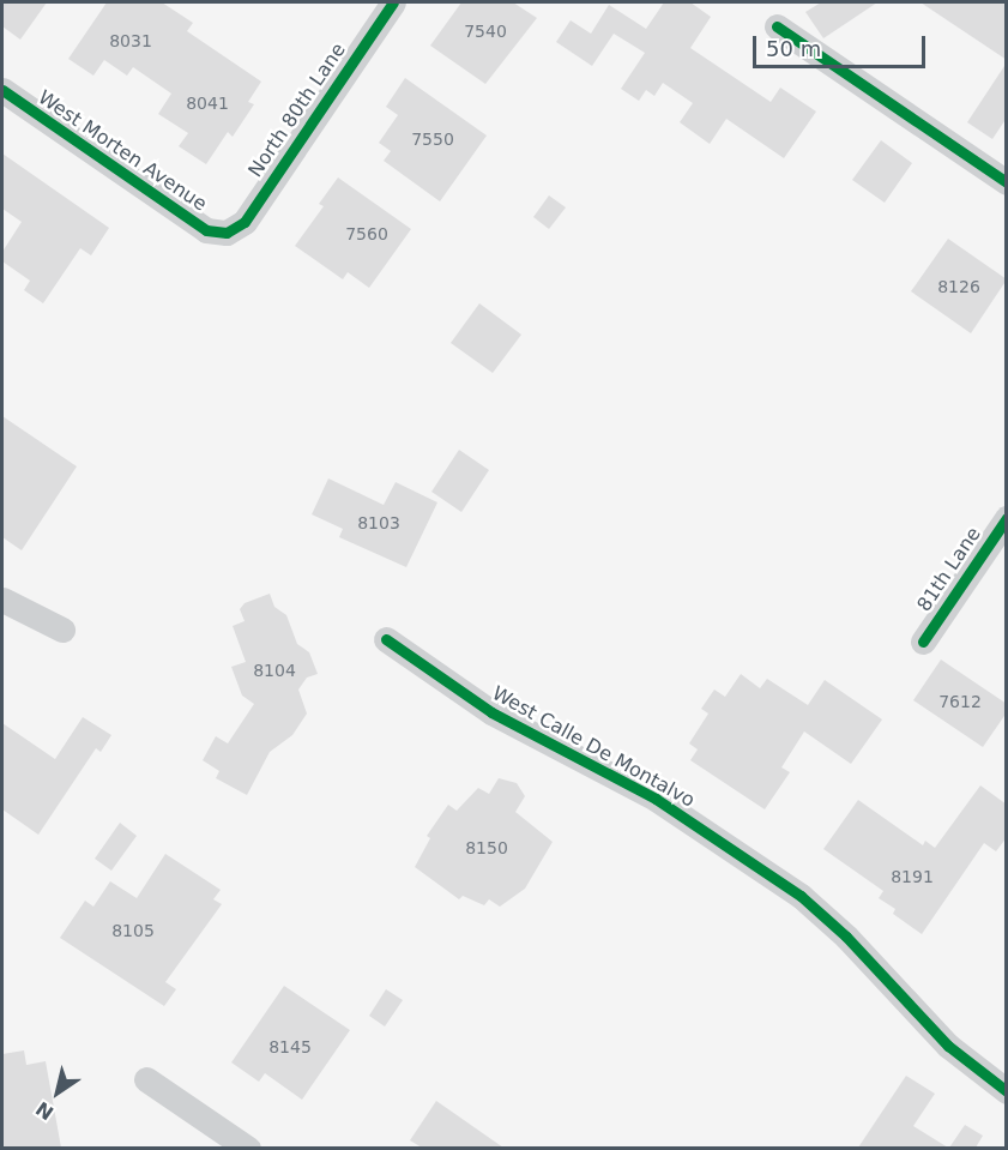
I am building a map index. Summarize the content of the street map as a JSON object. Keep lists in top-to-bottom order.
{
  "streets": {
    "street": [
      "North 80th Lane",
      "West Morten Avenue",
      "81th Lane",
      "West Calle De Montalvo"
    ]
  },
  "crossings": [
    ["North 80th Lane", "West Morten Avenue"]
  ],
  "house_numbers": [
    "7540",
    "8031",
    "8041",
    "7550",
    "7560",
    "8126",
    "8103",
    "8104",
    "7612",
    "8150",
    "8191",
    "8105",
    "8145"
  ],
  "scale_bar": "50 m",
  "north": "bottom left"
}
